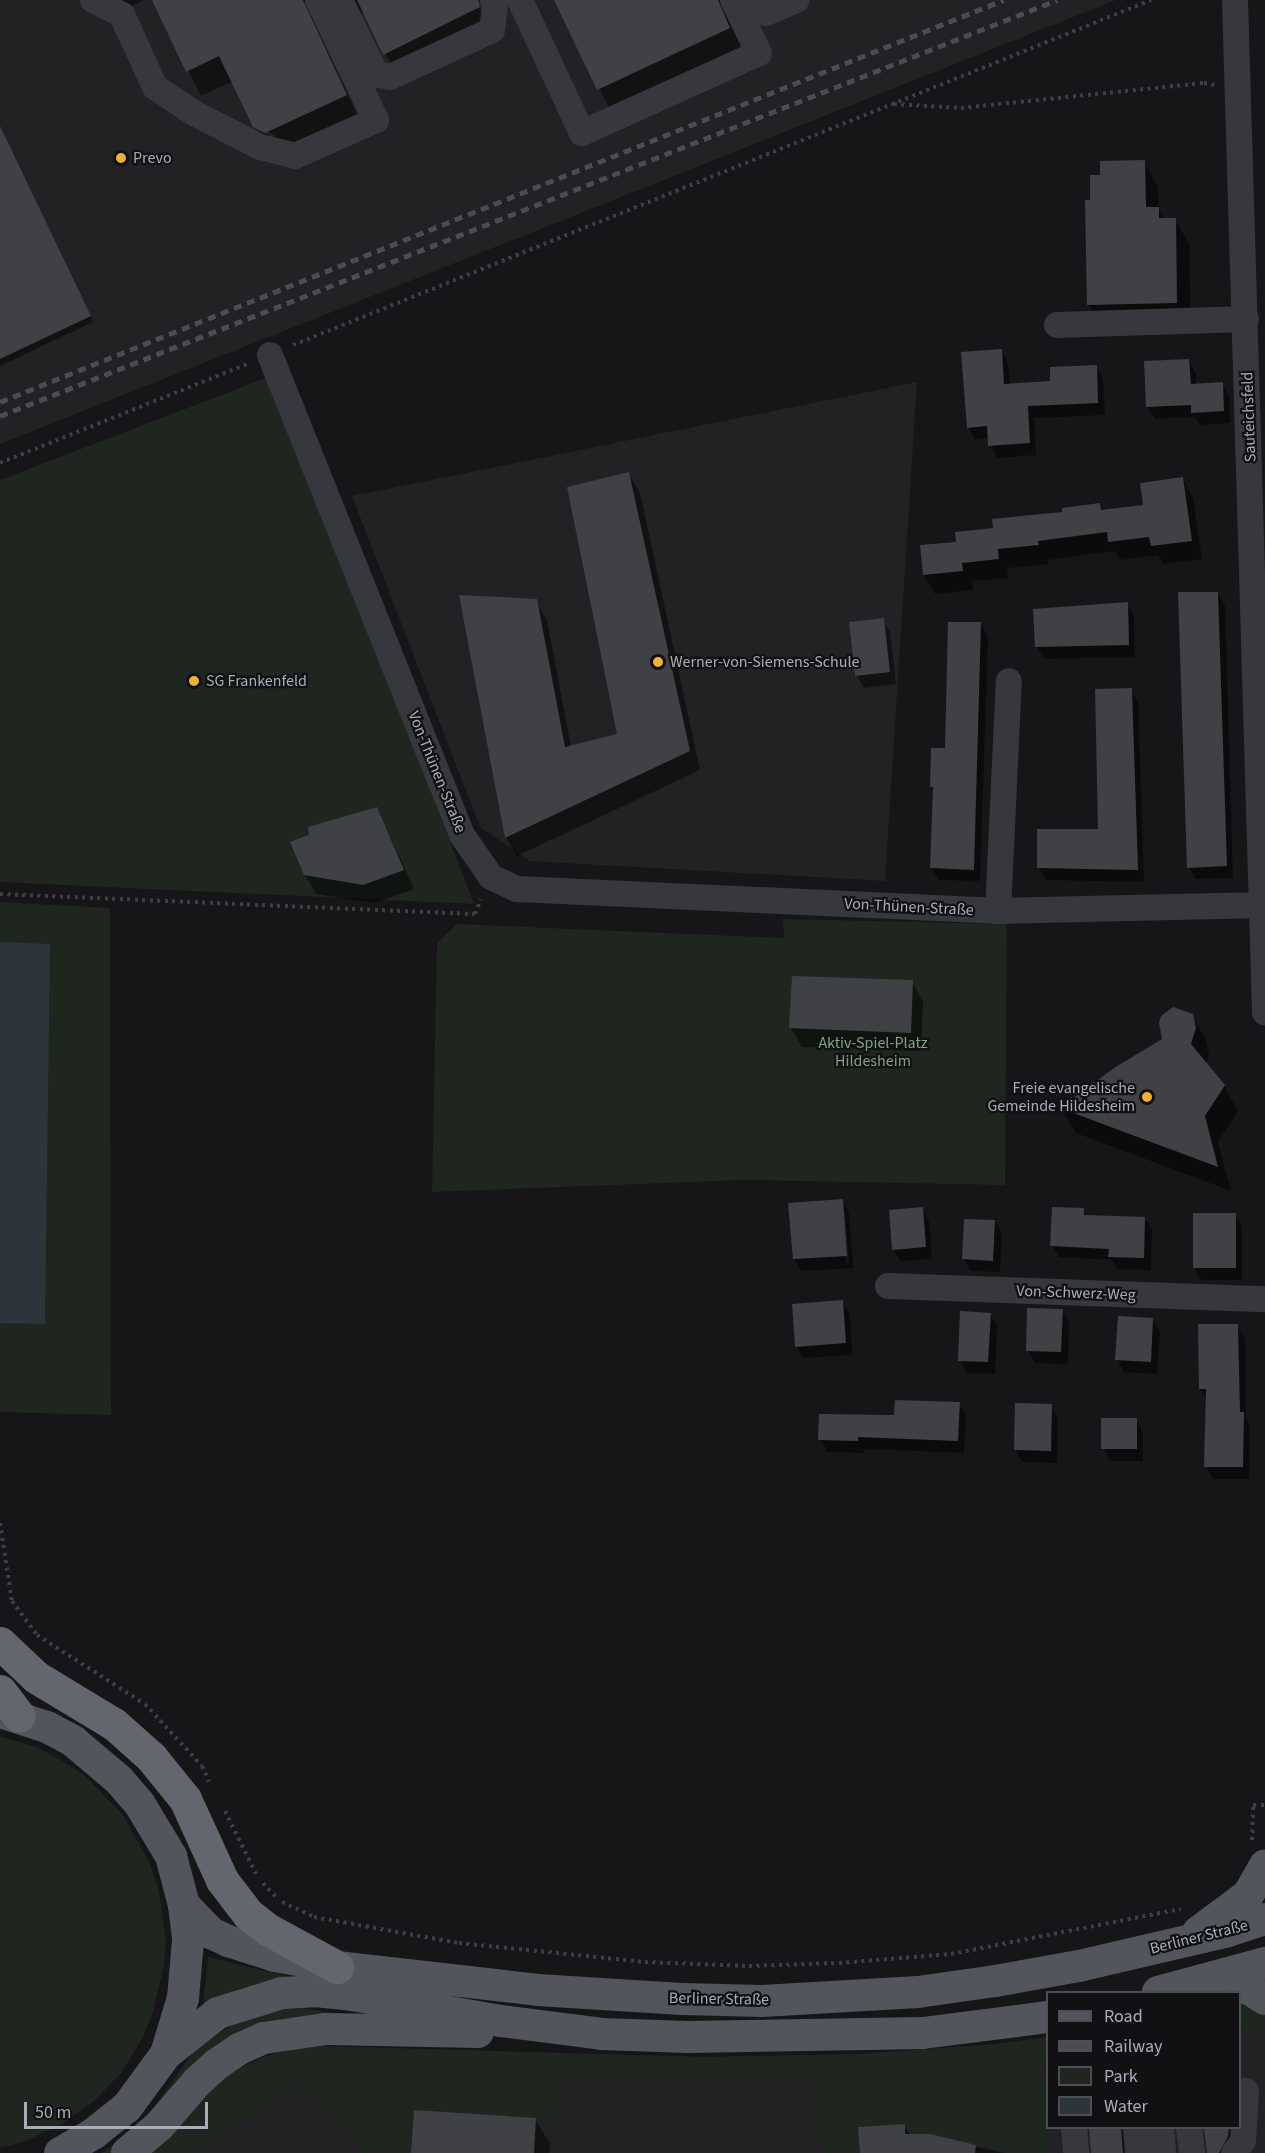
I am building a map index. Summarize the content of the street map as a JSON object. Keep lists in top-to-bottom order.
{
  "streets": {
    "main road": ["Berliner Straße"],
    "street": ["Sauteichsfeld", "Von-Thünen-Straße", "Von-Schwerz-Weg"]
  },
  "crossings": [
    ["Sauteichsfeld", "Von-Thünen-Straße"]
  ],
  "parks": ["Aktiv-Spiel-Platz Hildesheim"],
  "places": [
    "Prevo",
    "Werner-von-Siemens-Schule",
    "SG Frankenfeld",
    "Freie evangelische Gemeinde Hildesheim"
  ],
  "legend": [
    "Road",
    "Railway",
    "Park",
    "Water"
  ],
  "scale_bar": "50 m"
}
